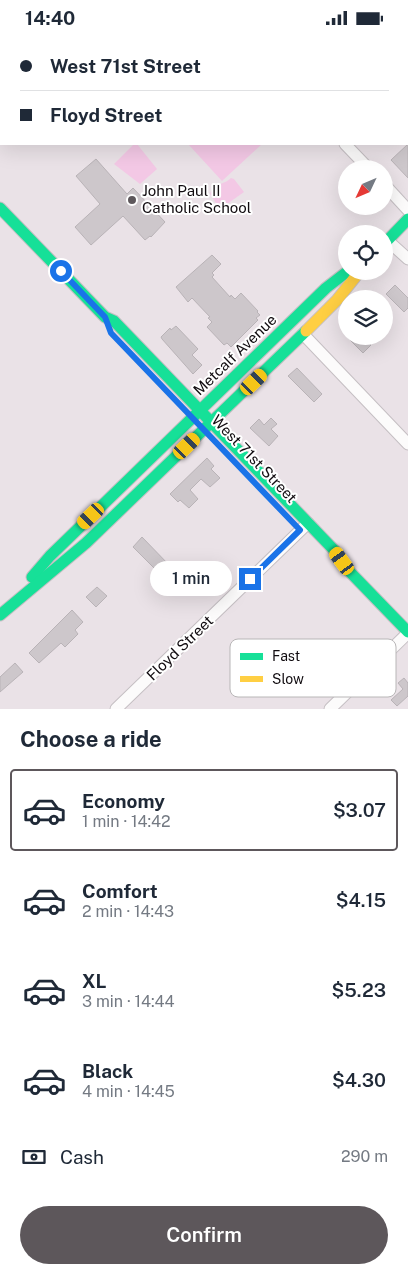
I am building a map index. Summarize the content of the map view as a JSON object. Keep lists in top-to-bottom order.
{
  "streets": {
    "main road": ["Metcalf Avenue", "West 71st Street"],
    "street": ["Floyd Street"]
  },
  "crossings": [
    ["Metcalf Avenue", "West 71st Street"],
    ["West 71st Street", "Floyd Street"]
  ],
  "places": ["John Paul II Catholic School"],
  "legend": ["Fast", "Slow"],
  "north": "bottom left",
  "page": {
    "status": "14:40",
    "banner": ["West 71st Street", "Floyd Street"],
    "bubble": "1 min",
    "heading": "Choose a ride",
    "list": [
      {
        "name": "Economy",
        "note": "1 min · 14:42",
        "value": "$3.07"
      },
      {
        "name": "Comfort",
        "note": "2 min · 14:43",
        "value": "$4.15"
      },
      {
        "name": "XL",
        "note": "3 min · 14:44",
        "value": "$5.23"
      },
      {
        "name": "Black",
        "note": "4 min · 14:45",
        "value": "$4.30"
      }
    ],
    "pay": ["Cash", "290 m"],
    "buttons": "Confirm"
  }
}
